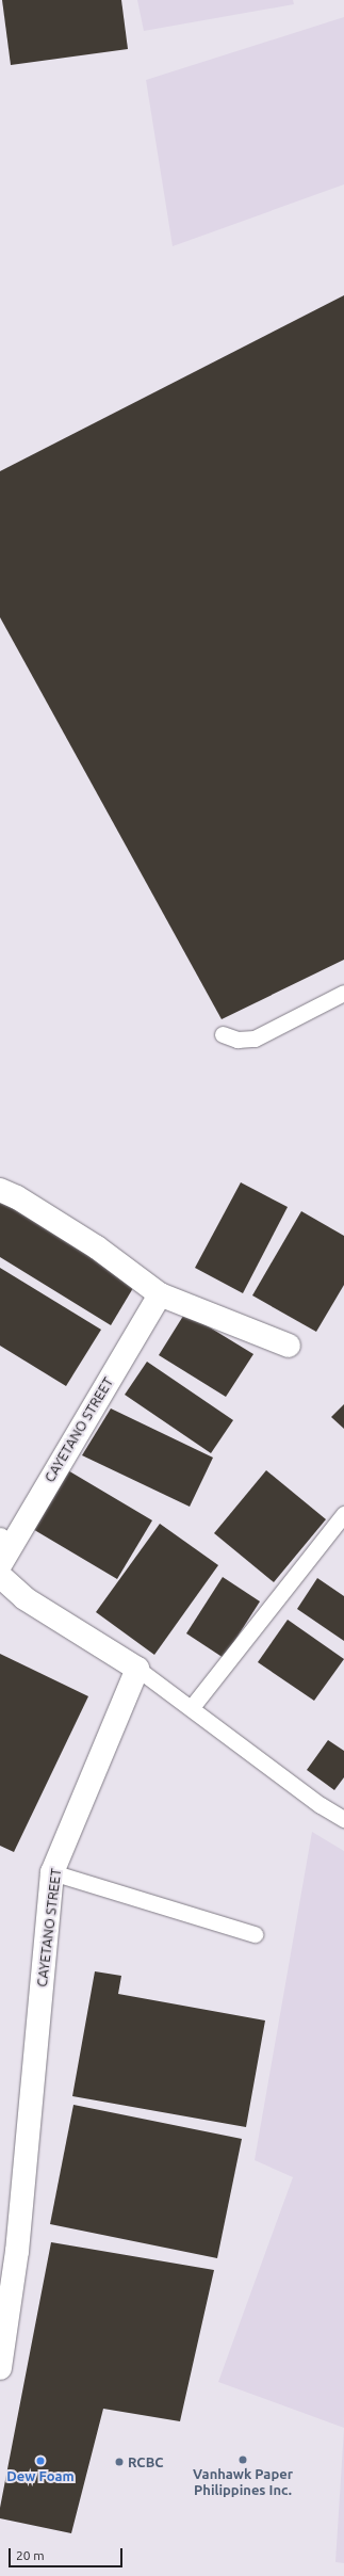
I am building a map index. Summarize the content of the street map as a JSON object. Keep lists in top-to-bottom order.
{
  "streets": {
    "street": ["CAYETANO STREET"]
  },
  "places": ["Vanhawk Paper Philippines Inc.", "Dew Foam", "RCBC"],
  "scale_bar": "20 m"
}
